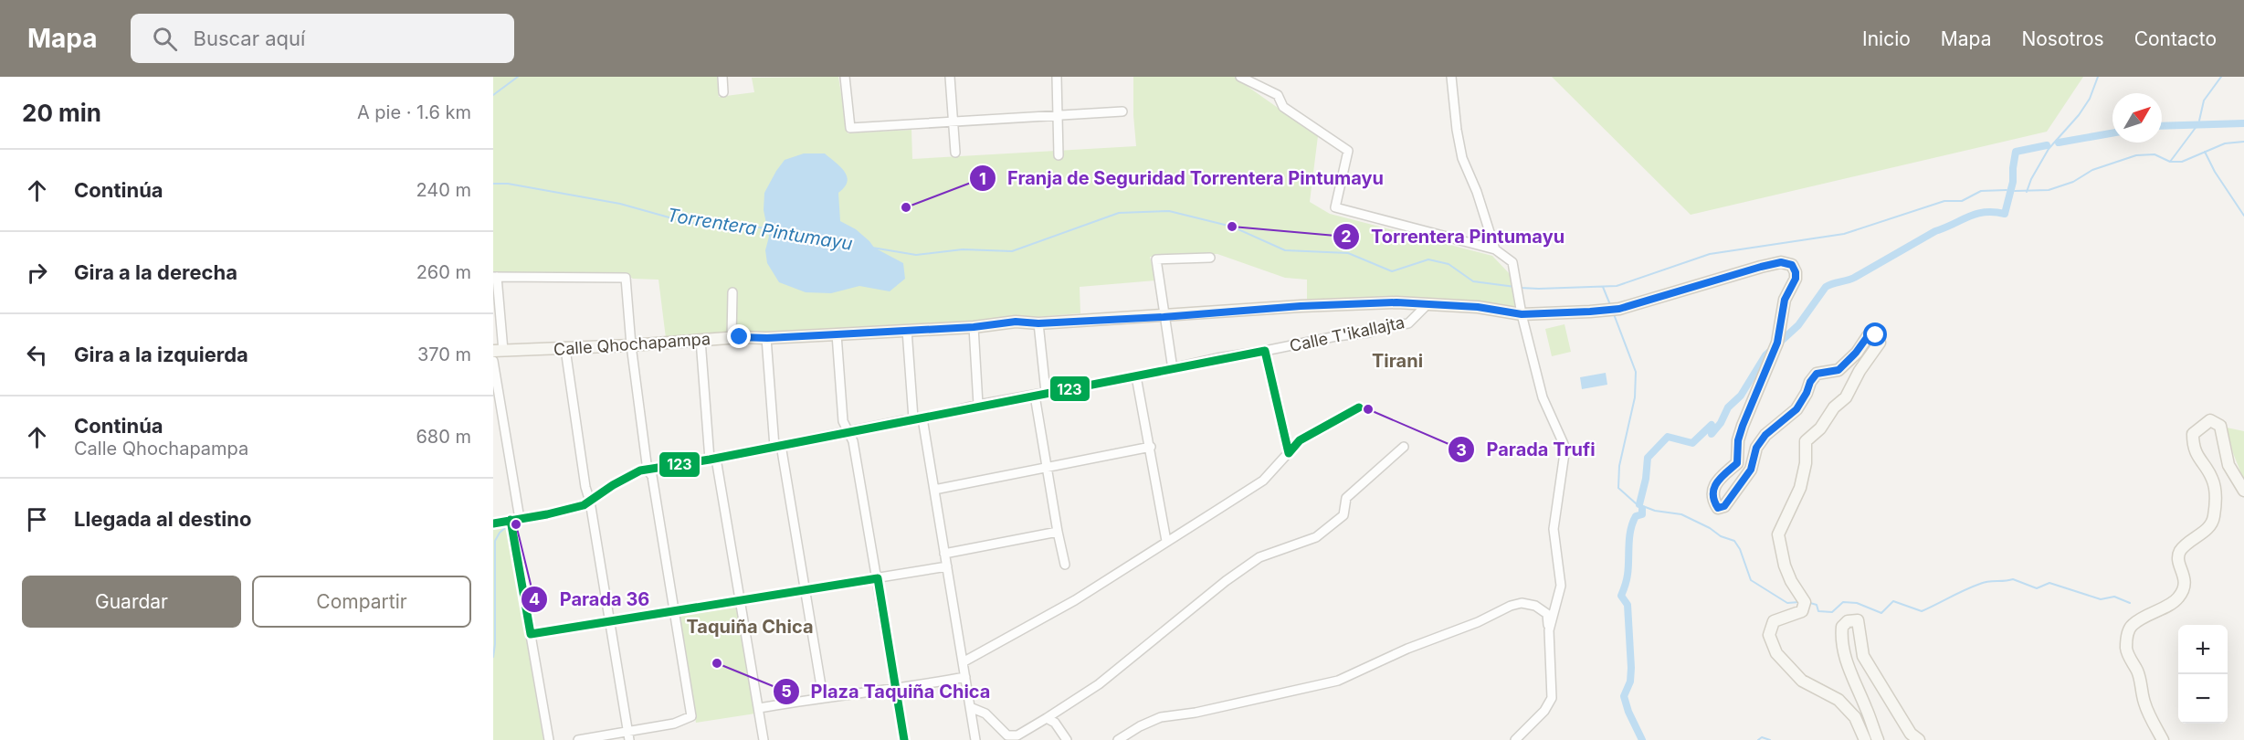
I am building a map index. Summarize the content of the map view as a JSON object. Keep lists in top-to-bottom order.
{
  "streets": {
    "street": ["Calle T'ikallajta", "Calle Qhochapampa"]
  },
  "crossings": [
    ["Calle T'ikallajta", "Calle Qhochapampa"]
  ],
  "districts": ["Tirani", "Taquiña Chica"],
  "water": ["Torrentera Pintumayu"],
  "places": [
    "Franja de Seguridad Torrentera Pintumayu",
    "Torrentera Pintumayu",
    "Parada Trufi",
    "Parada 36",
    "Plaza Taquiña Chica"
  ],
  "lines": ["transit line 123"],
  "north": "top right",
  "page": {
    "header": "Mapa",
    "search": "Buscar aquí",
    "nav": [
      "Inicio",
      "Mapa",
      "Nosotros",
      "Contacto"
    ],
    "heading": ["20 min", "A pie · 1.6 km"],
    "list": [
      ["Continúa", "240 m"],
      ["Gira a la derecha", "260 m"],
      ["Gira a la izquierda", "370 m"],
      ["Continúa", "Calle Qhochapampa", "680 m"],
      "Llegada al destino"
    ],
    "buttons": ["Guardar", "Compartir"],
    "map_buttons": ["+", "−"]
  }
}
